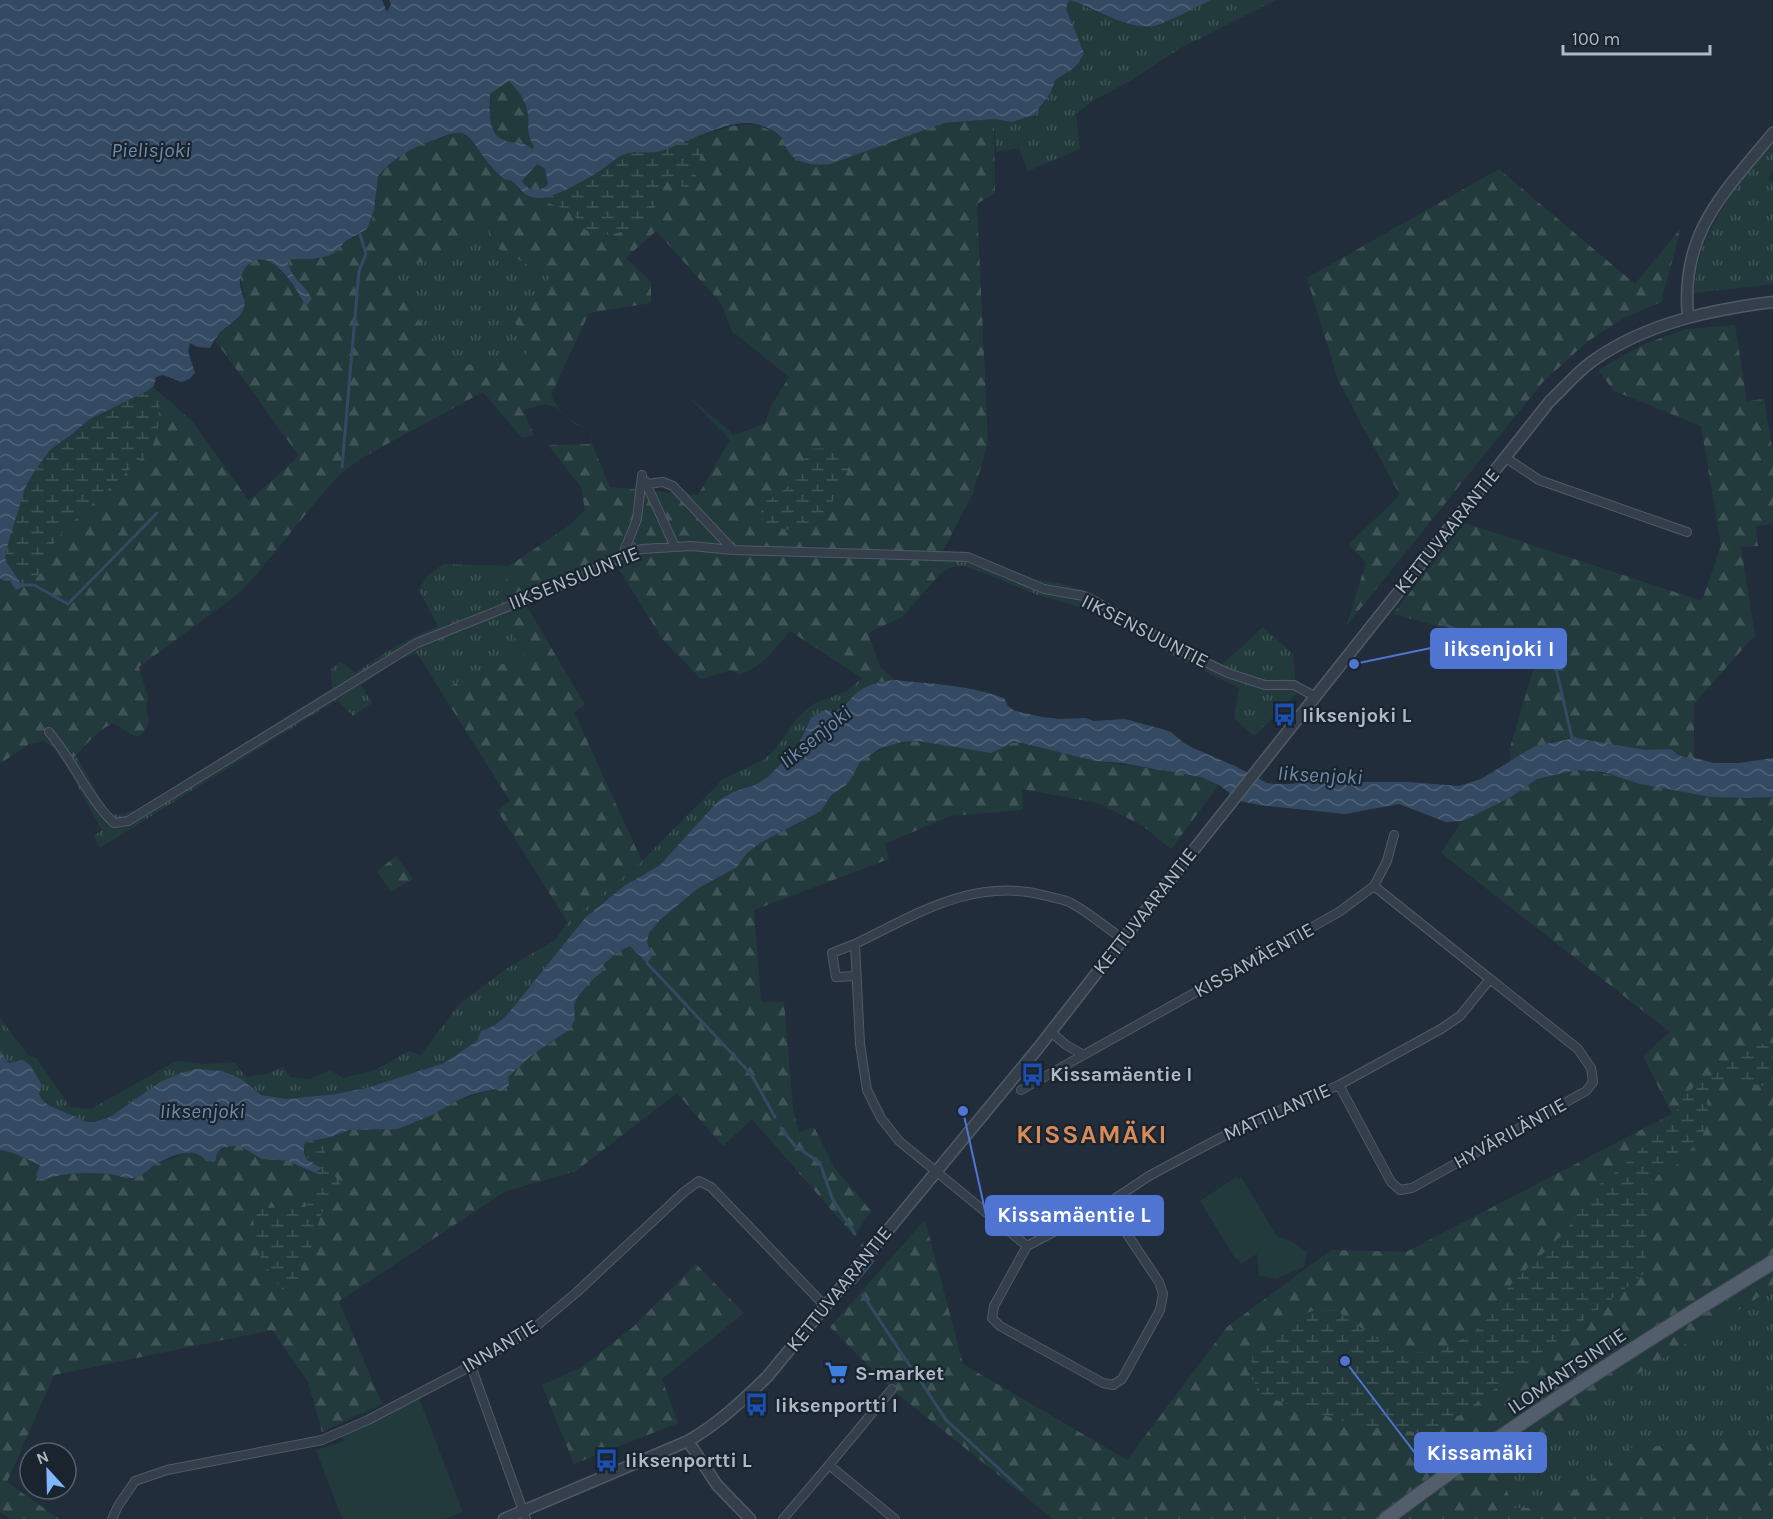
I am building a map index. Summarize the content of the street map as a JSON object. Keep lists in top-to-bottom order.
{
  "streets": {
    "main road": ["ILOMANTSINTIE"],
    "street": [
      "KETTUVAARANTIE",
      "IIKSENSUUNTIE",
      "KISSAMÄENTIE",
      "MATTILANTIE",
      "HYVÄRILÄNTIE",
      "INNANTIE"
    ]
  },
  "crossings": [
    ["KETTUVAARANTIE", "IIKSENSUUNTIE"],
    ["KETTUVAARANTIE", "INNANTIE"],
    ["MATTILANTIE", "HYVÄRILÄNTIE"]
  ],
  "districts": ["KISSAMÄKI"],
  "water": ["Pielisjoki", "Iiksenjoki"],
  "places": {
    "other": ["Iiksenjoki I", "Kissamäentie L", "Kissamäki"],
    "bus stop": [
      "Iiksenjoki L",
      "Kissamäentie I",
      "Iiksenportti I",
      "Iiksenportti L"
    ],
    "supermarket": ["S-market"]
  },
  "scale_bar": "100 m",
  "north": "top"
}
